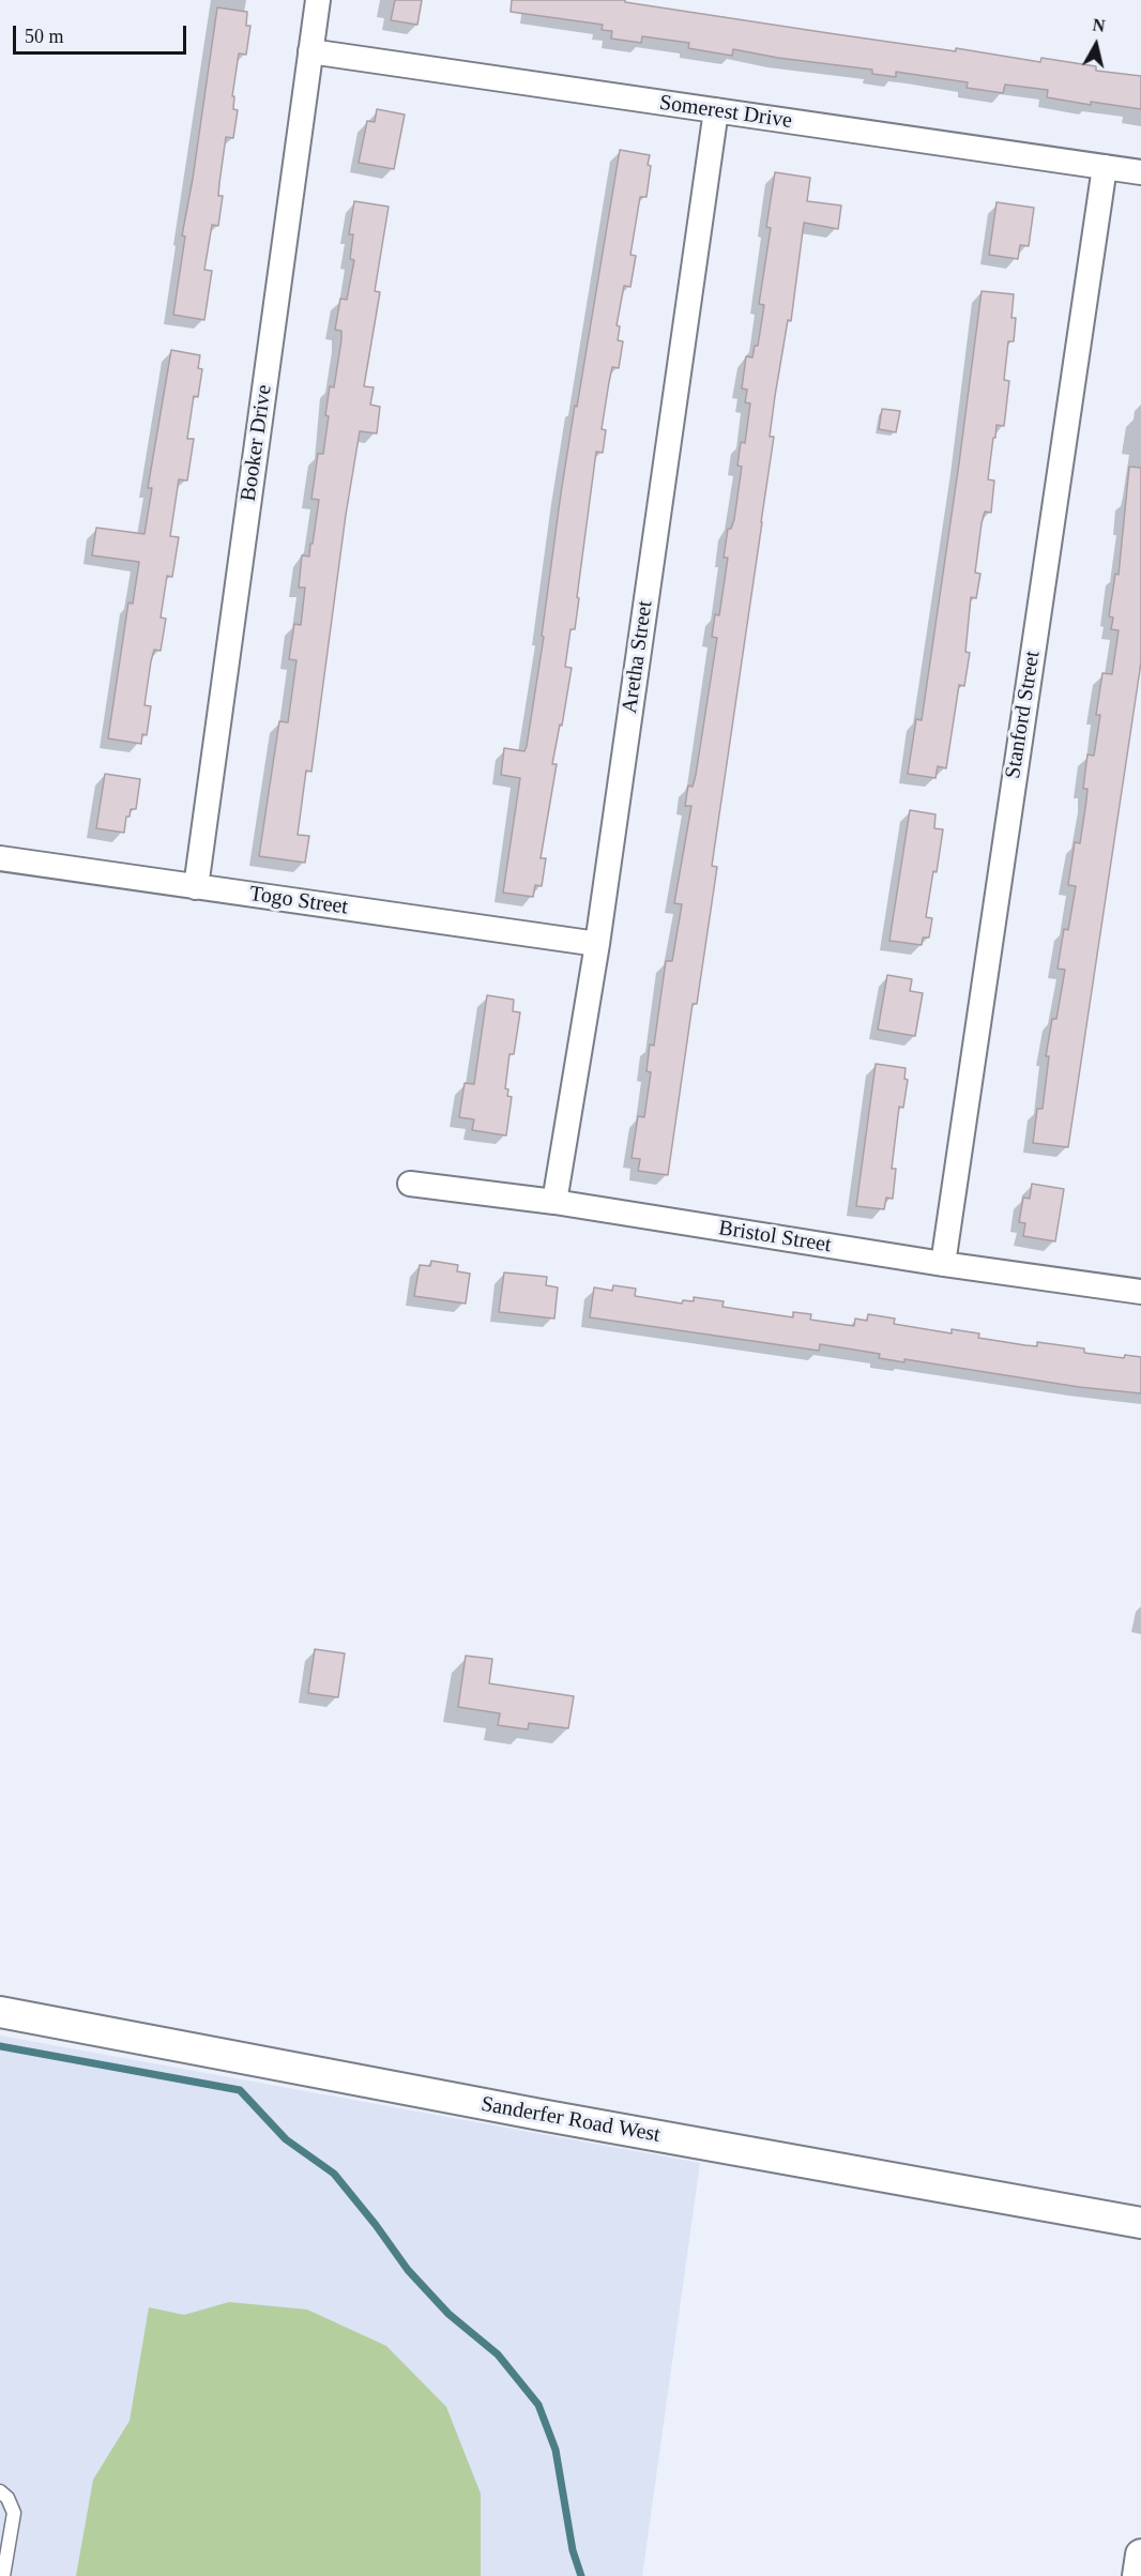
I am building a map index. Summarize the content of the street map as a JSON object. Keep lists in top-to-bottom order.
{
  "streets": {
    "street": [
      "Somerest Drive",
      "Booker Drive",
      "Aretha Street",
      "Stanford Street",
      "Togo Street",
      "Bristol Street",
      "Sanderfer Road West"
    ]
  },
  "crossings": [
    ["Somerest Drive", "Booker Drive"],
    ["Somerest Drive", "Aretha Street"],
    ["Somerest Drive", "Stanford Street"],
    ["Booker Drive", "Togo Street"],
    ["Aretha Street", "Togo Street"],
    ["Aretha Street", "Bristol Street"],
    ["Stanford Street", "Bristol Street"]
  ],
  "scale_bar": "50 m",
  "north": "top"
}
